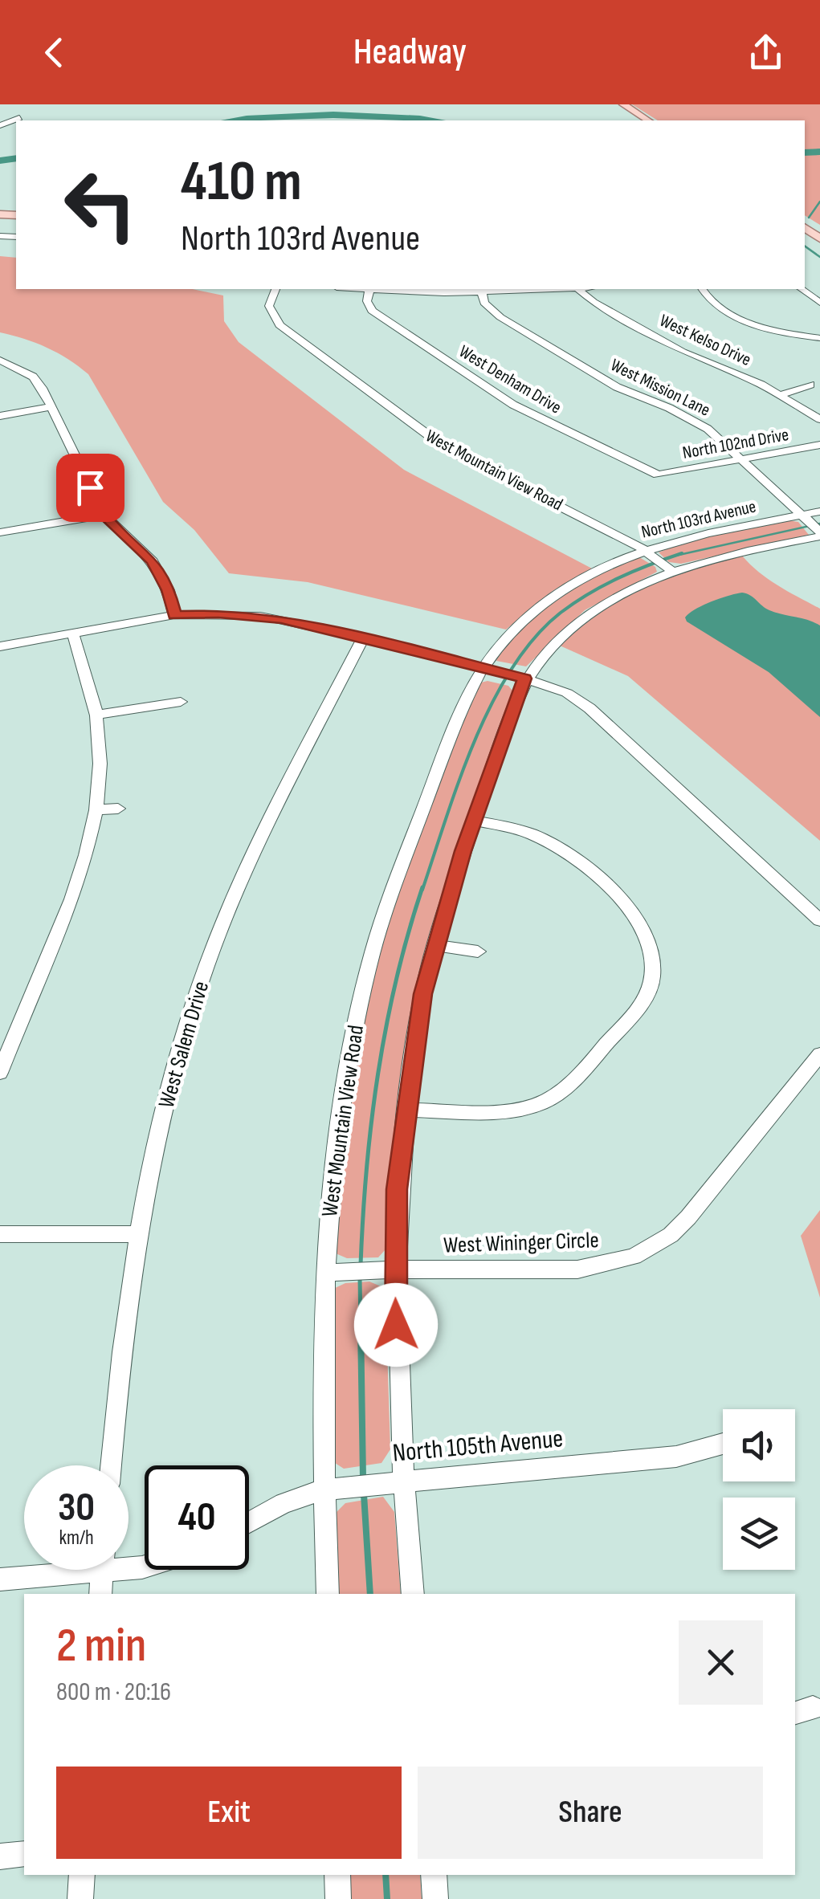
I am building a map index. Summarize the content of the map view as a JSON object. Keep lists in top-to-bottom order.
{
  "streets": {
    "street": [
      "West Kelso Drive",
      "West Denham Drive",
      "West Mission Lane",
      "North 102nd Drive",
      "West Mountain View Road",
      "North 103rd Avenue",
      "West Salem Drive",
      "West Wininger Circle",
      "North 105th Avenue"
    ]
  },
  "crossings": [
    ["West Denham Drive", "North 102nd Drive"],
    ["West Mission Lane", "North 102nd Drive"],
    ["West Mission Lane", "North 103rd Avenue"],
    ["West Mountain View Road", "North 103rd Avenue"],
    ["West Mountain View Road", "West Wininger Circle"],
    ["West Mountain View Road", "North 105th Avenue"]
  ],
  "page": {
    "header": "Headway",
    "turn": ["410 m", "North 103rd Avenue"],
    "speed": "30 km/h",
    "limit": "40",
    "heading": ["2 min", "800 m · 20:16"],
    "buttons": ["Exit", "Share"]
  }
}
